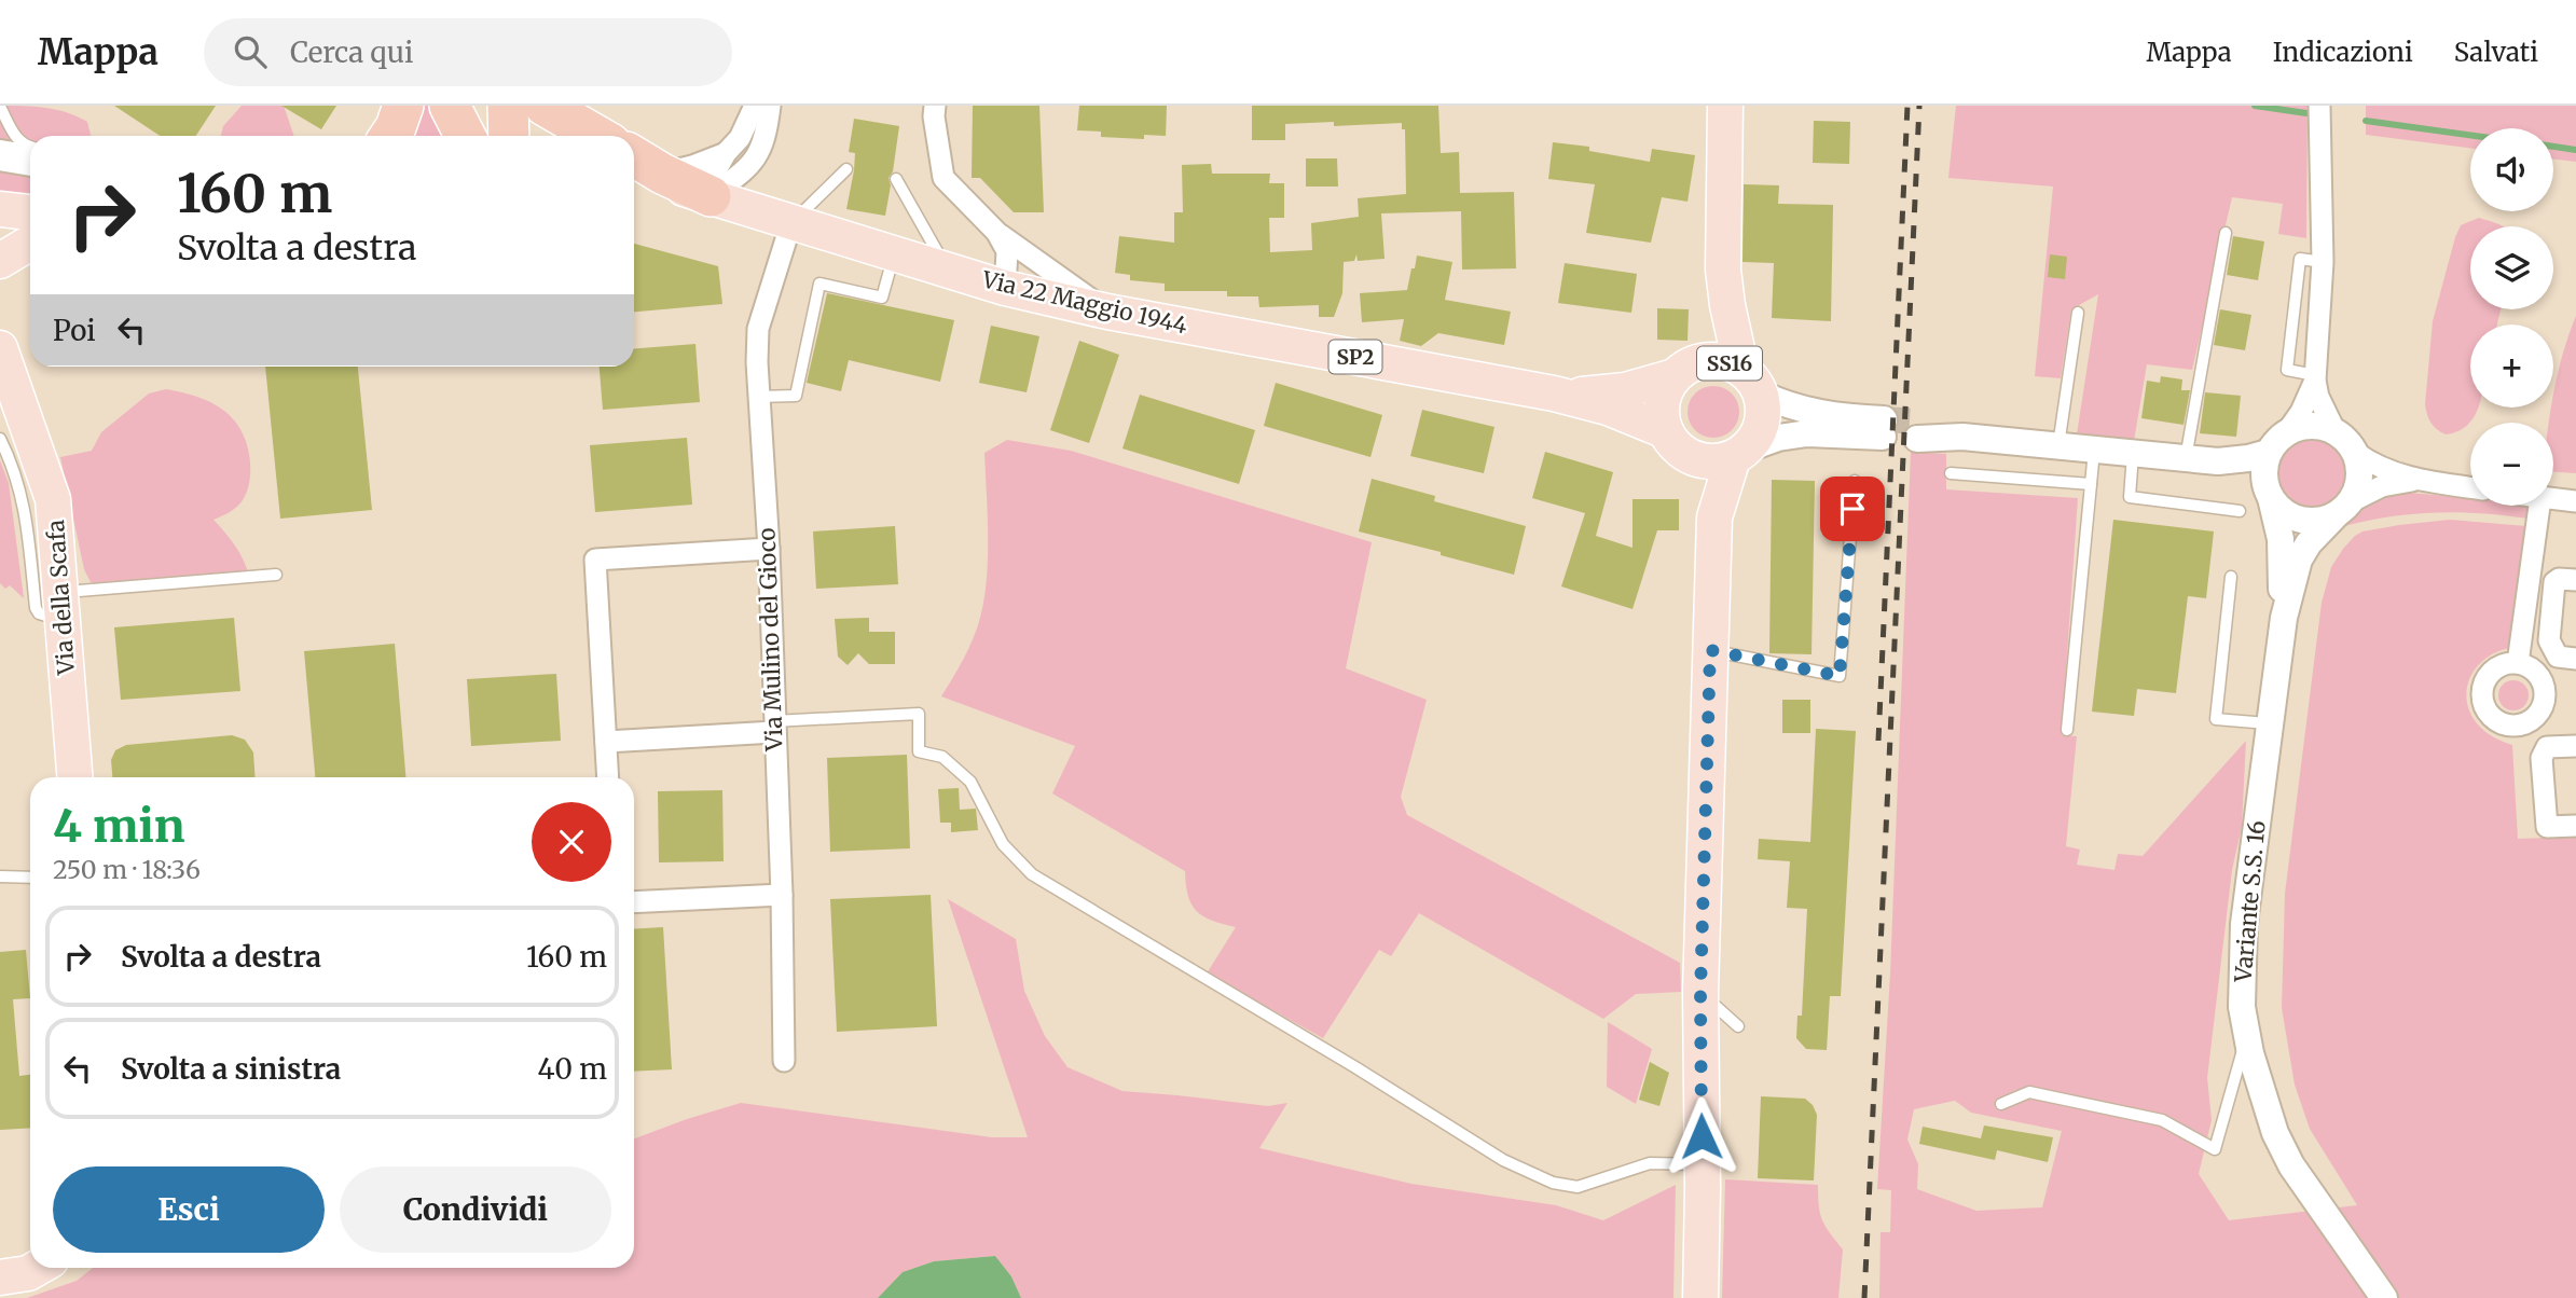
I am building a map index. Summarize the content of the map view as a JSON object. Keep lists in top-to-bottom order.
{
  "streets": {
    "main road": [
      "Via 22 Maggio 1944",
      "SP2",
      "SS16",
      "Via della Scafa"
    ],
    "street": ["Via Mulino del Gioco", "Variante S.S. 16"]
  },
  "crossings": [
    ["Via 22 Maggio 1944", "SS16"],
    ["Via 22 Maggio 1944", "Via Mulino del Gioco"]
  ],
  "page": {
    "header": "Mappa",
    "search": "Cerca qui",
    "nav": ["Mappa", "Indicazioni", "Salvati"],
    "map_buttons": ["+", "−"],
    "turn": ["160 m", "Svolta a destra"],
    "then": "Poi",
    "heading": ["4 min", "250 m · 18:36"],
    "list": [
      {
        "name": "Svolta a destra",
        "value": "160 m"
      },
      {
        "name": "Svolta a sinistra",
        "value": "40 m"
      }
    ],
    "buttons": ["Esci", "Condividi"]
  }
}
